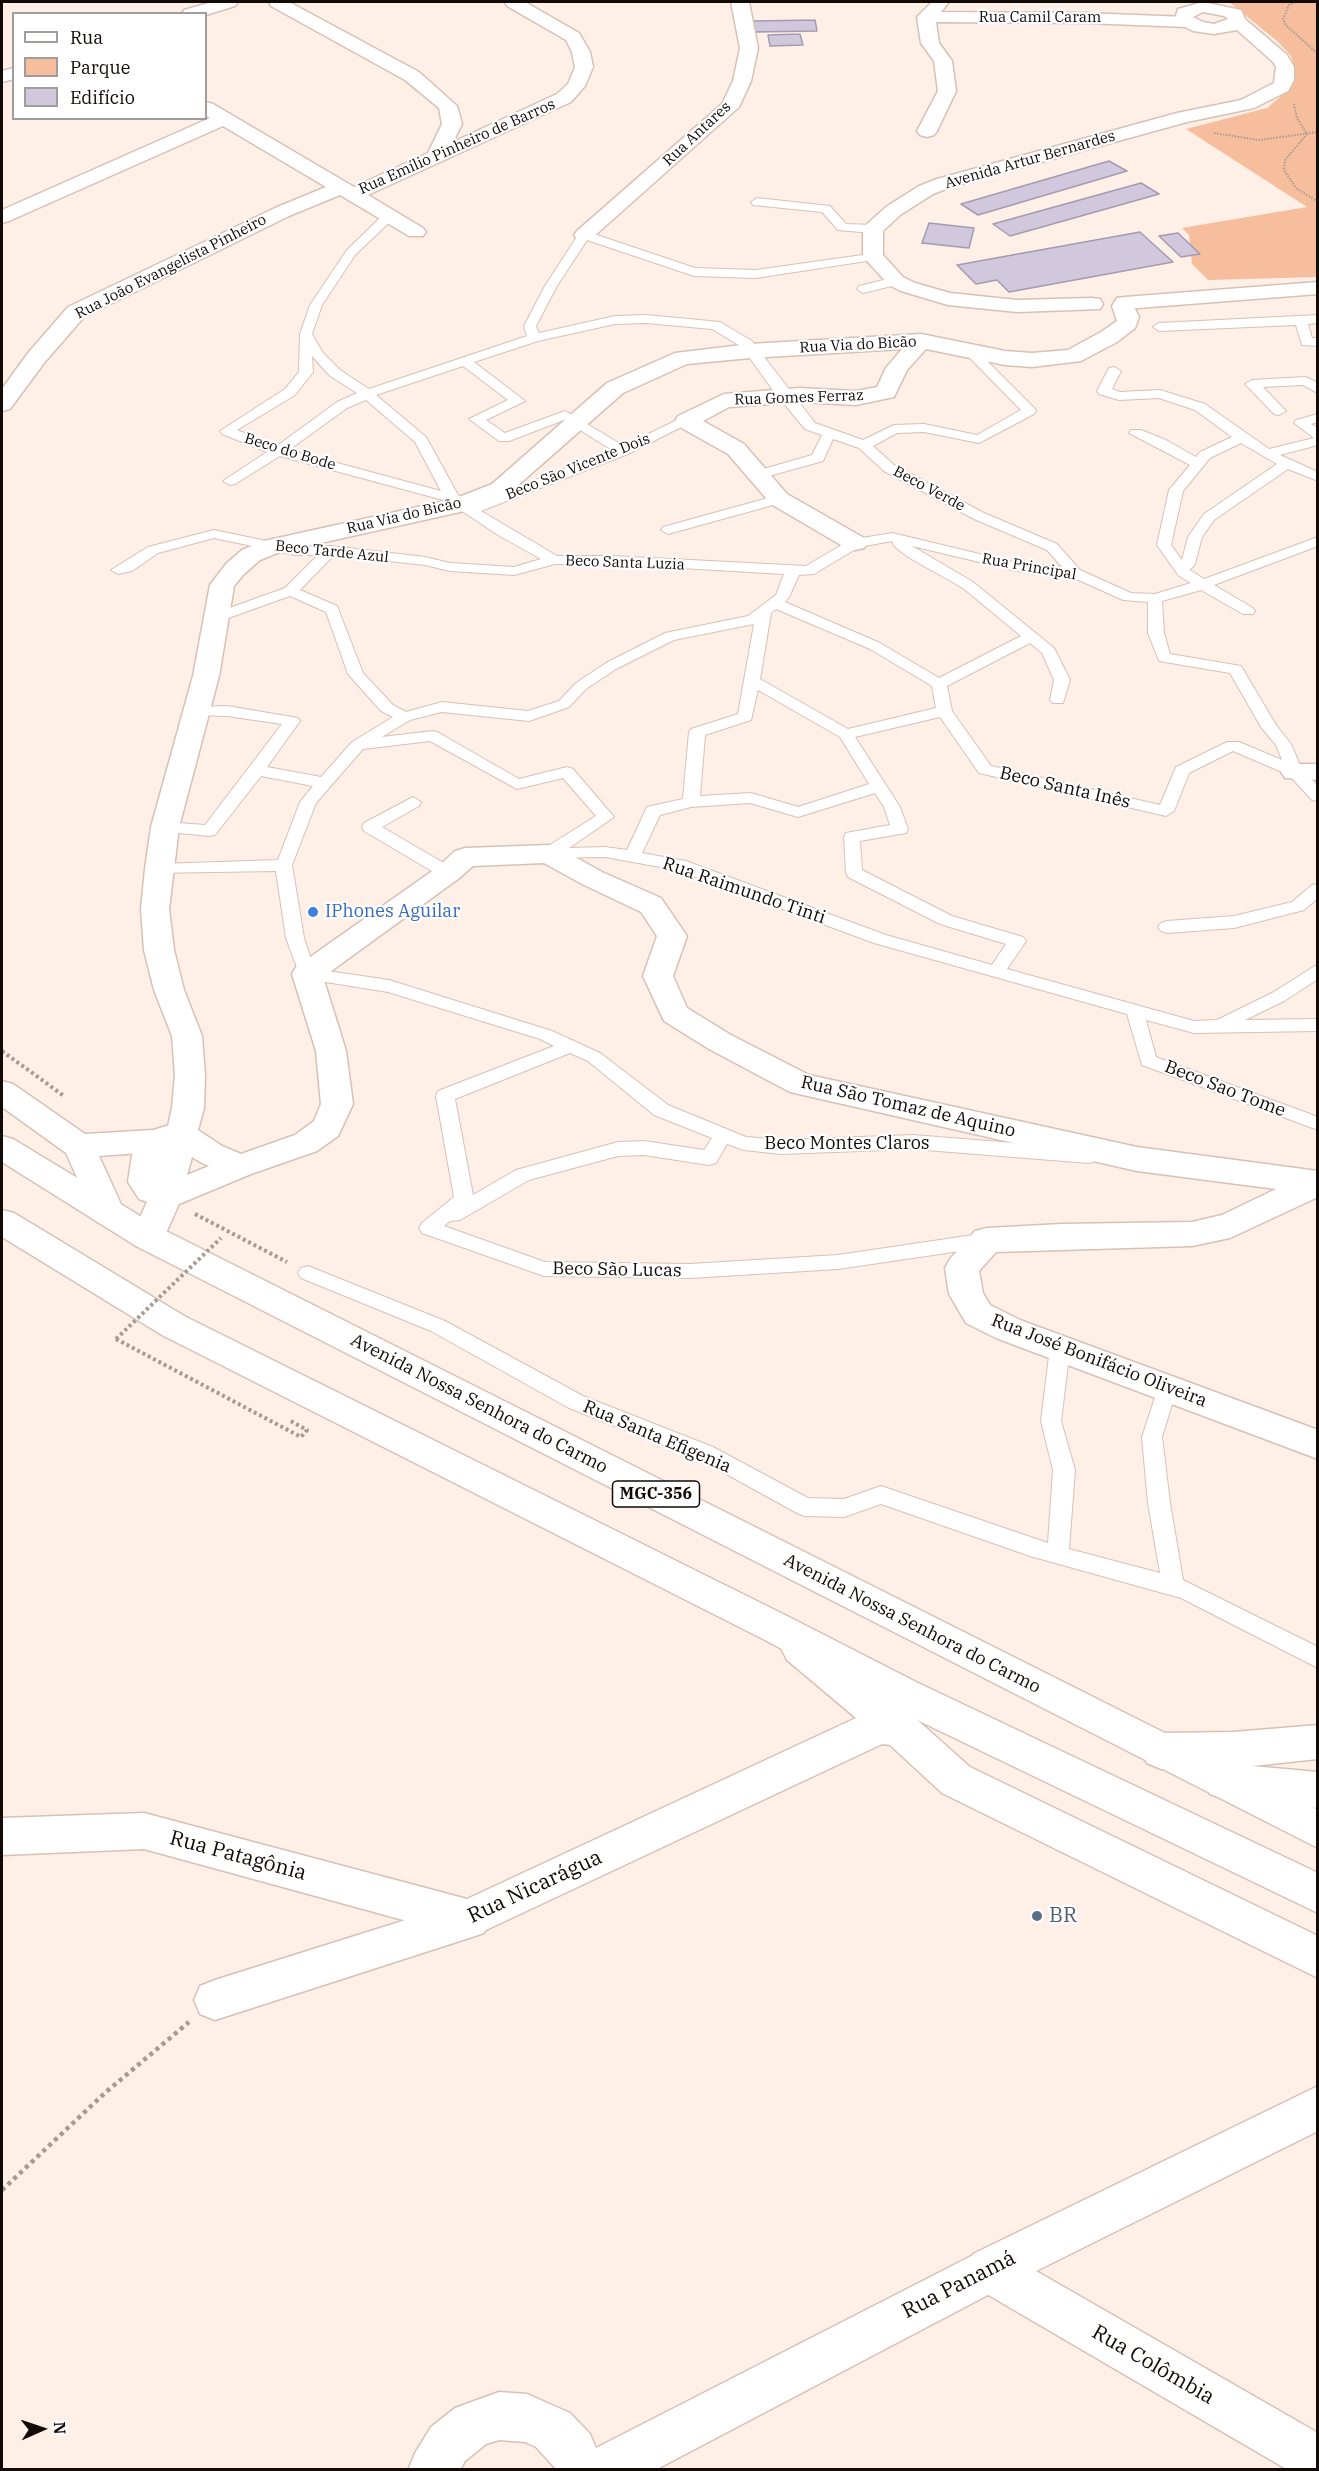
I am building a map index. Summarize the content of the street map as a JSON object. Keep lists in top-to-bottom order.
{
  "streets": {
    "main road": [
      "Rua Camil Caram",
      "Rua Antares",
      "Rua Emílio Pinheiro de Barros",
      "Avenida Artur Bernardes",
      "Rua João Evangelista Pinheiro",
      "Rua Via do Bicão",
      "Rua Gomes Ferraz",
      "Rua Raimundo Tinti",
      "Rua São Tomaz de Aquino",
      "Rua José Bonifácio Oliveira",
      "Avenida Nossa Senhora do Carmo",
      "MGC-356",
      "Rua Patagônia",
      "Rua Nicarágua",
      "Rua Panamá",
      "Rua Colômbia"
    ],
    "lane": [
      "Beco do Bode",
      "Beco São Vicente Dois",
      "Beco Verde",
      "Beco Tarde Azul",
      "Beco Santa Luzia",
      "Rua Principal",
      "Beco Santa Inês",
      "Beco Sao Tome",
      "Beco Montes Claros",
      "Beco São Lucas",
      "Rua Santa Efigenia"
    ]
  },
  "crossings": [
    ["Rua Camil Caram", "Avenida Artur Bernardes"],
    ["Rua Emílio Pinheiro de Barros", "Rua João Evangelista Pinheiro"],
    ["Rua Via do Bicão", "Rua Gomes Ferraz"],
    ["Rua Via do Bicão", "Beco do Bode"],
    ["Rua Via do Bicão", "Beco São Vicente Dois"],
    ["Rua Via do Bicão", "Beco Verde"],
    ["Rua Via do Bicão", "Beco Tarde Azul"],
    ["Rua Via do Bicão", "Beco Santa Luzia"],
    ["Rua Via do Bicão", "Avenida Nossa Senhora do Carmo"],
    ["Rua Gomes Ferraz", "Beco São Vicente Dois"],
    ["Rua Gomes Ferraz", "Beco Verde"],
    ["Beco do Bode", "Beco São Vicente Dois"],
    ["Beco do Bode", "Beco Verde"],
    ["Beco do Bode", "Beco Santa Luzia"],
    ["Beco São Vicente Dois", "Beco Santa Luzia"],
    ["Beco Verde", "Rua Principal"],
    ["Beco Tarde Azul", "Beco Santa Luzia"],
    ["Beco Santa Luzia", "Rua Principal"],
    ["Rua Raimundo Tinti", "Beco Sao Tome"],
    ["Rua Raimundo Tinti", "Rua São Tomaz de Aquino"],
    ["Rua Raimundo Tinti", "Beco Montes Claros"],
    ["Rua São Tomaz de Aquino", "Beco Montes Claros"],
    ["Beco São Lucas", "Rua José Bonifácio Oliveira"],
    ["Rua Patagônia", "Rua Nicarágua"],
    ["Rua Panamá", "Rua Colômbia"]
  ],
  "places": ["IPhones Aguilar", "BR"],
  "legend": ["Rua", "Parque", "Edifício"],
  "north": "right"
}
